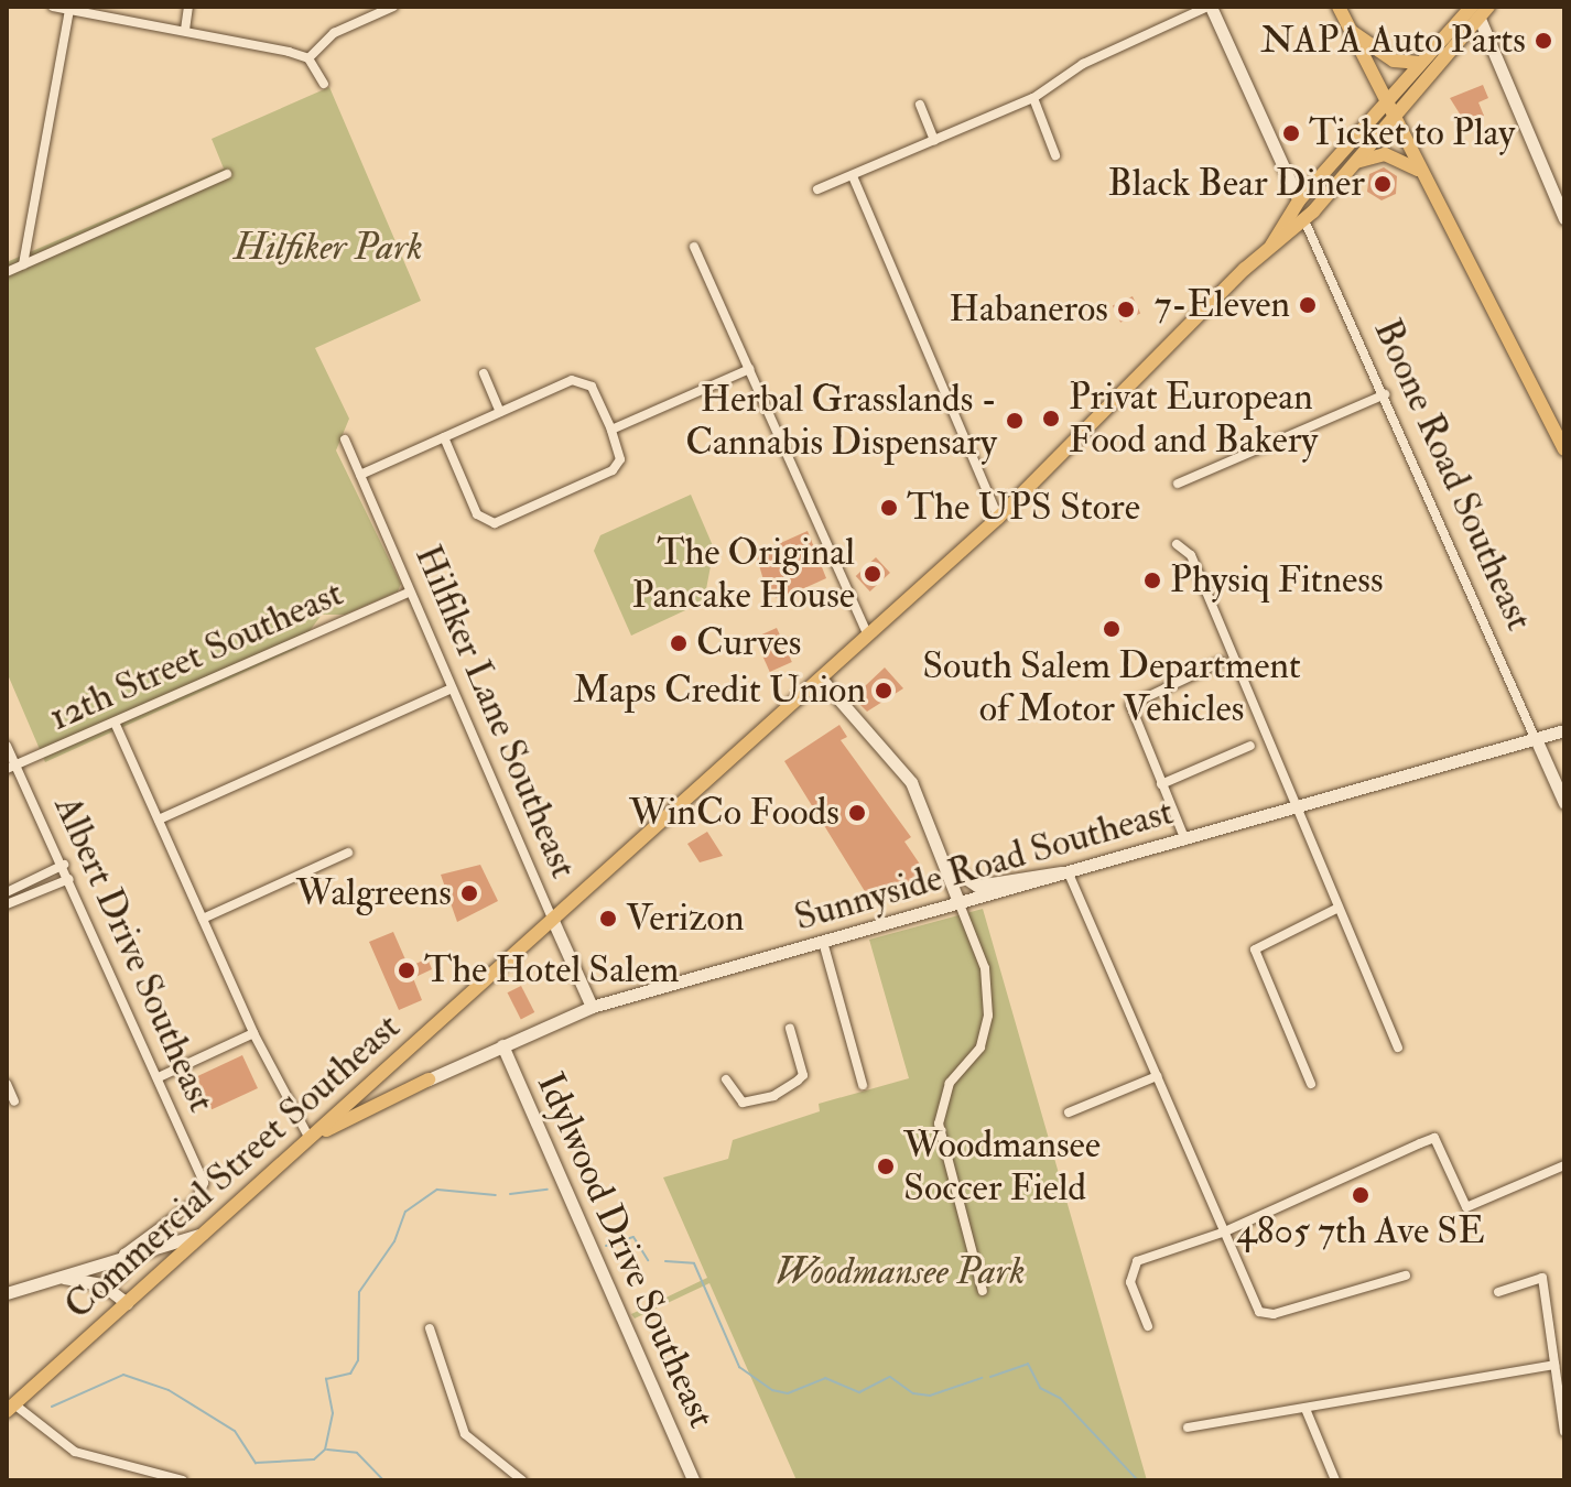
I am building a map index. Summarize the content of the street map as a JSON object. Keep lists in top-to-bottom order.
{
  "streets": {
    "main road": [
      "Boone Road Southeast",
      "Hilfiker Lane Southeast",
      "Sunnyside Road Southeast",
      "Commercial Street Southeast",
      "Idylwood Drive Southeast"
    ],
    "street": ["12th Street Southeast", "Albert Drive Southeast"]
  },
  "crossings": [
    ["Boone Road Southeast", "Sunnyside Road Southeast"],
    ["Boone Road Southeast", "Commercial Street Southeast"],
    ["12th Street Southeast", "Hilfiker Lane Southeast"],
    ["12th Street Southeast", "Albert Drive Southeast"],
    ["Hilfiker Lane Southeast", "Sunnyside Road Southeast"],
    ["Hilfiker Lane Southeast", "Commercial Street Southeast"],
    ["Sunnyside Road Southeast", "Idylwood Drive Southeast"]
  ],
  "parks": ["Hilfiker Park", "Woodmansee Park"],
  "places": [
    "NAPA Auto Parts",
    "Ticket to Play",
    "Black Bear Diner",
    "7-Eleven",
    "Habaneros",
    "Privat European Food and Bakery",
    "Herbal Grasslands - Cannabis Dispensary",
    "The UPS Store",
    "The Original Pancake House",
    "Physiq Fitness",
    "South Salem Department of Motor Vehicles",
    "Curves",
    "Maps Credit Union",
    "WinCo Foods",
    "Walgreens",
    "Verizon",
    "The Hotel Salem",
    "Woodmansee Soccer Field",
    "4805 7th Ave SE"
  ]
}
